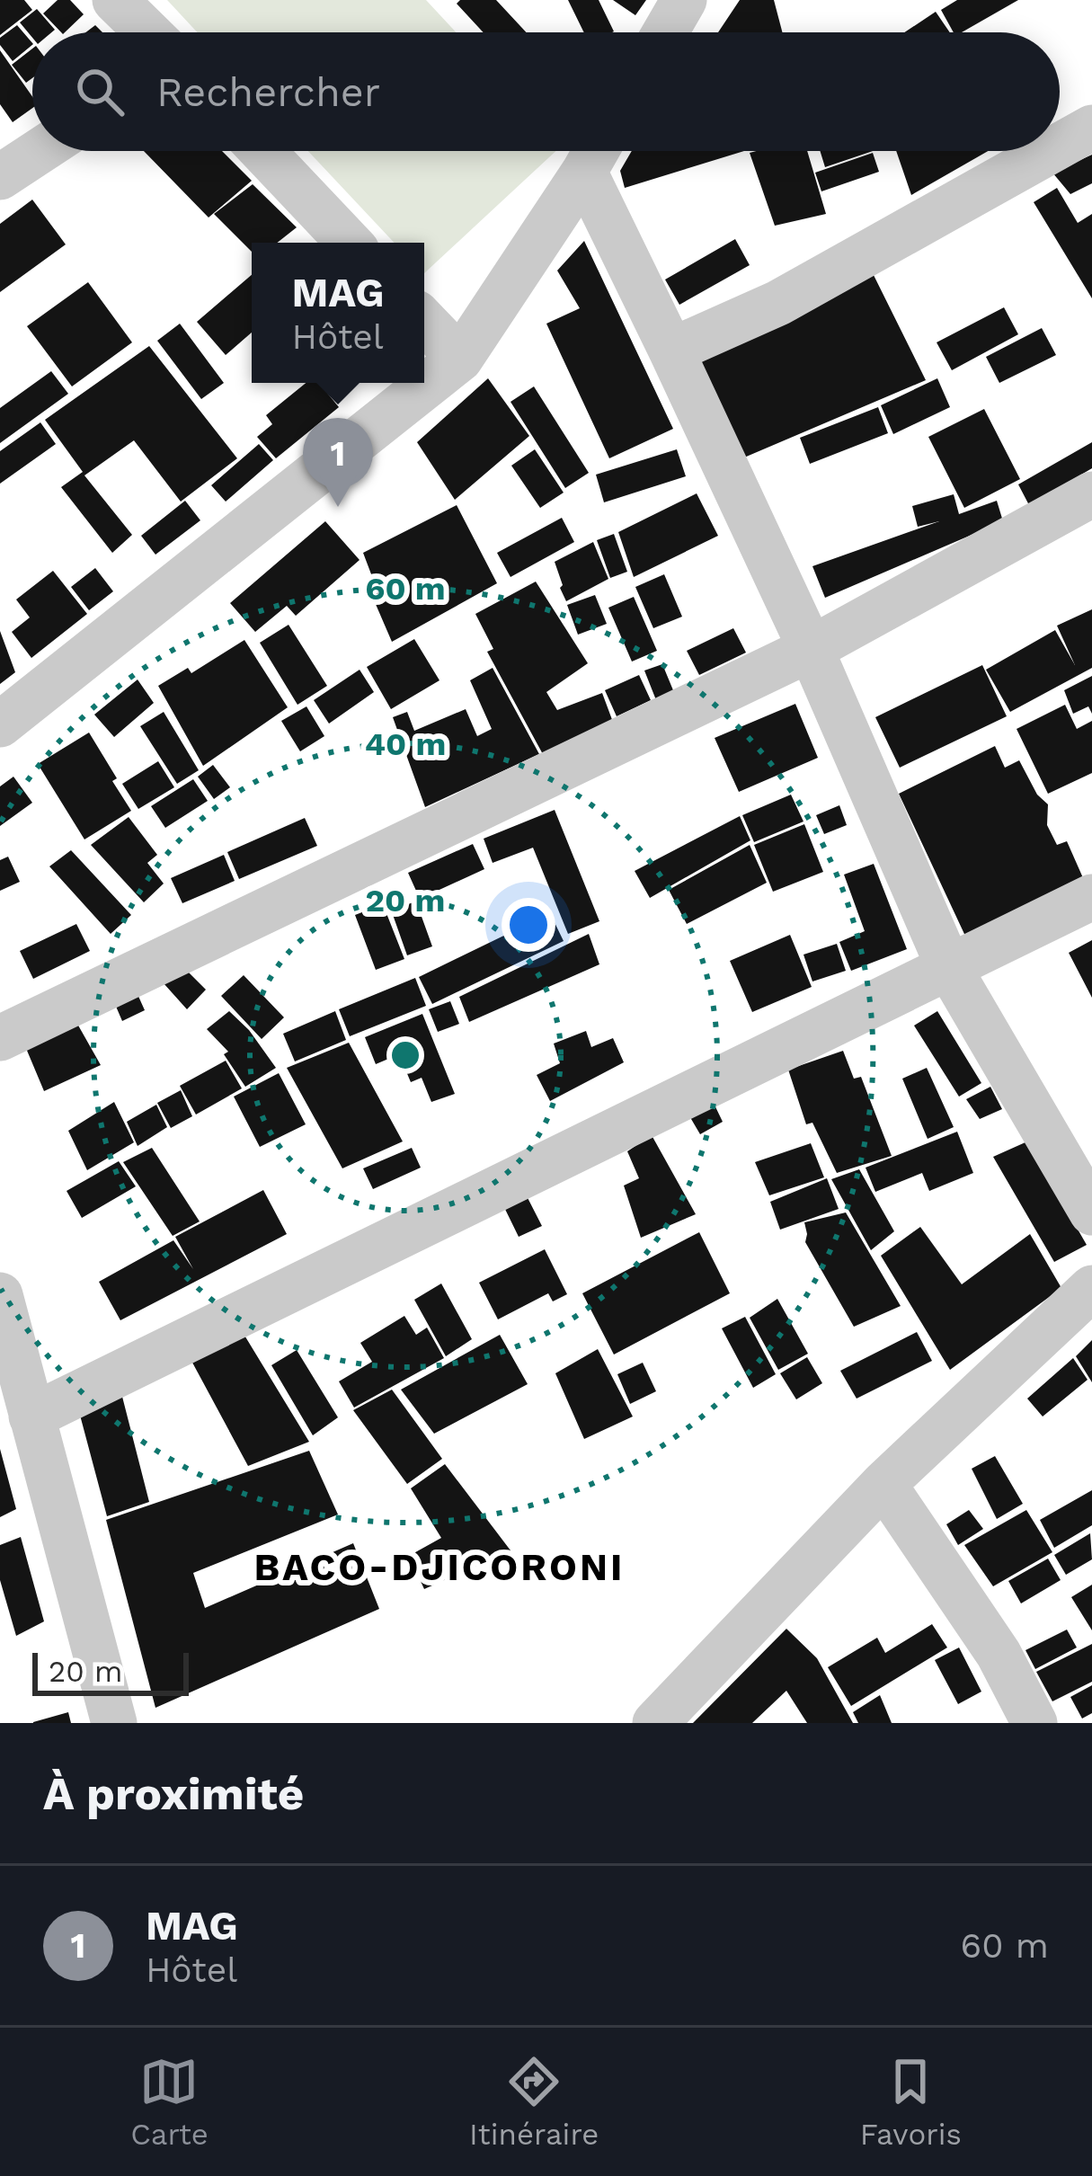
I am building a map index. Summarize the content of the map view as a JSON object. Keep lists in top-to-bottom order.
{
  "districts": ["BACO-DJICORONI"],
  "scale_bar": "20 m",
  "page": {
    "search": "Rechercher",
    "popup": ["MAG", "Hôtel"],
    "pins": "1",
    "scale": "20 m",
    "heading": "À proximité",
    "list": [
      {
        "mark": "1",
        "name": "MAG",
        "note": "Hôtel",
        "value": "60 m"
      }
    ],
    "nav": ["Carte", "Itinéraire", "Favoris"]
  },
  "rings": ["60 m", "40 m", "20 m"]
}
